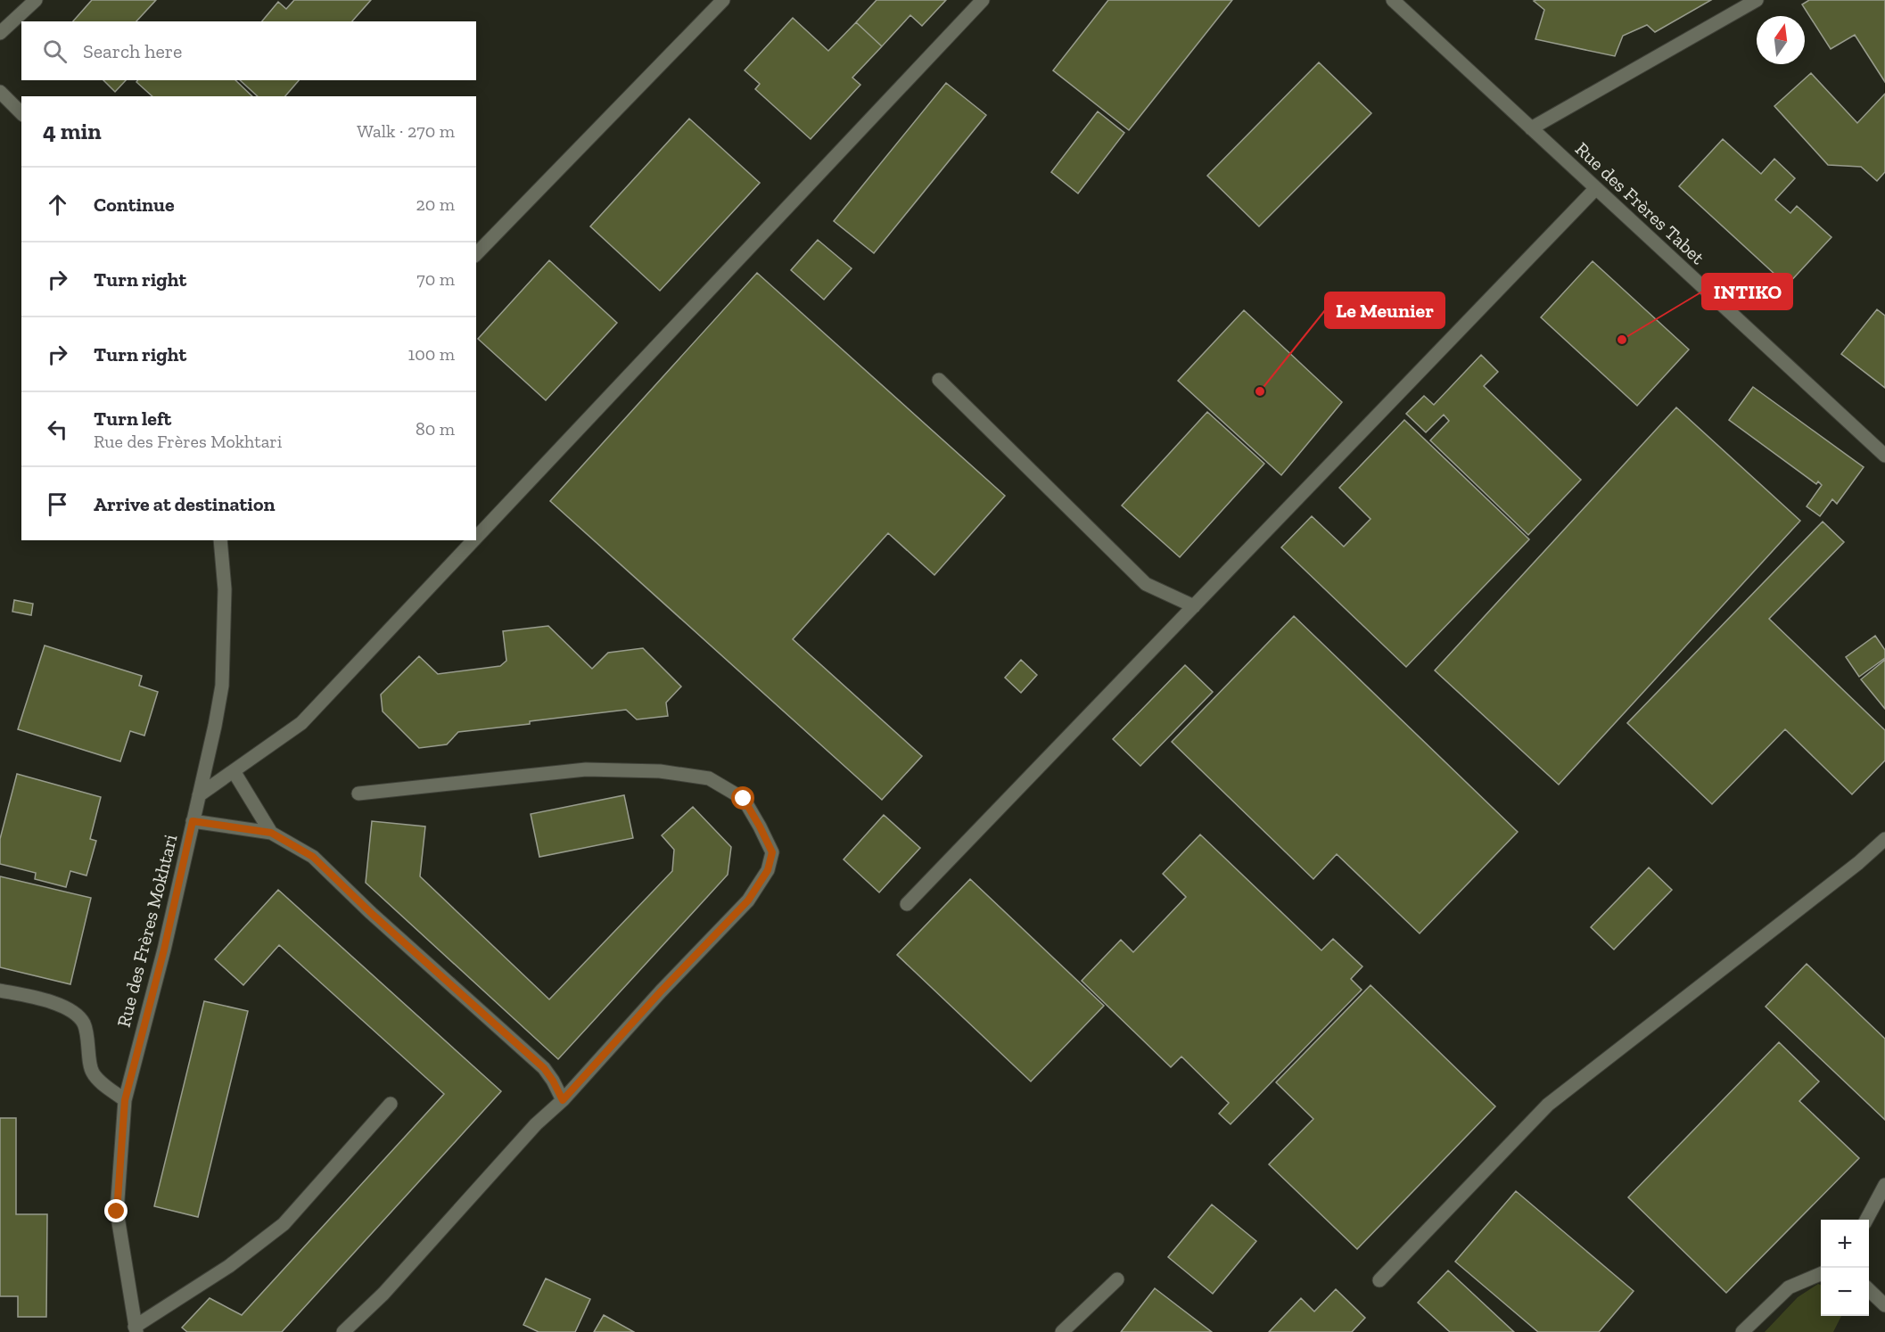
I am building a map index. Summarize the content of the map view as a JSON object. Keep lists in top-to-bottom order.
{
  "streets": {
    "street": ["Rue des Frères Tabet", "Rue des Frères Mokhtari"]
  },
  "places": ["INTIKO", "Le Meunier"],
  "north": "top",
  "page": {
    "search": "Search here",
    "heading": ["4 min", "Walk · 270 m"],
    "list": [
      ["Continue", "20 m"],
      ["Turn right", "70 m"],
      ["Turn right", "100 m"],
      ["Turn left", "Rue des Frères Mokhtari", "80 m"],
      "Arrive at destination"
    ],
    "map_buttons": ["+", "−"]
  }
}
